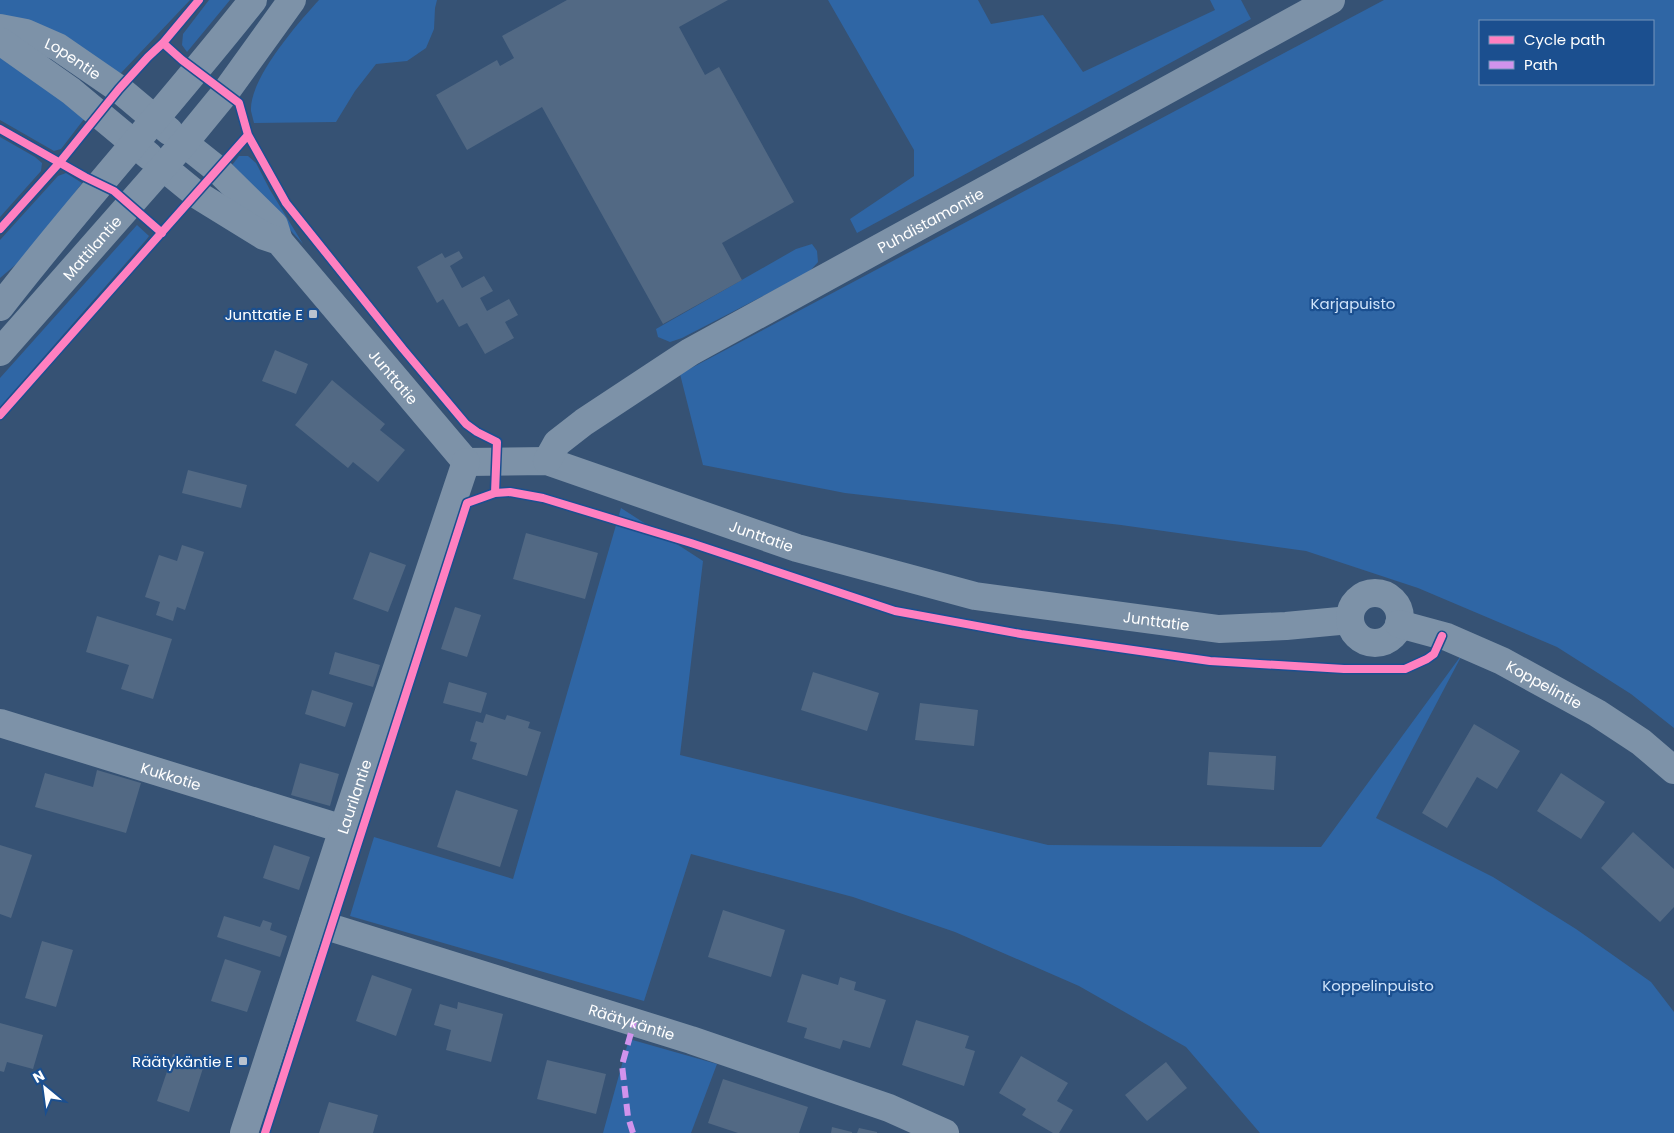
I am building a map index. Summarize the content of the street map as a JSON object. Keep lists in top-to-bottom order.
{
  "streets": {
    "street": [
      "Lopentie",
      "Puhdistamontie",
      "Mattilantie",
      "Junttatie",
      "Koppelintie",
      "Kukkotie",
      "Laurilantie",
      "Räätykäntie"
    ]
  },
  "crossings": [
    ["Lopentie", "Mattilantie"],
    ["Lopentie", "Junttatie"],
    ["Puhdistamontie", "Junttatie"],
    ["Mattilantie", "Junttatie"],
    ["Junttatie", "Koppelintie"],
    ["Junttatie", "Laurilantie"],
    ["Kukkotie", "Laurilantie"],
    ["Laurilantie", "Räätykäntie"]
  ],
  "parks": ["Karjapuisto", "Koppelinpuisto"],
  "places": {
    "transit": ["Junttatie E", "Räätykäntie E"]
  },
  "legend": ["Cycle path", "Path"],
  "north": "top left"
}
